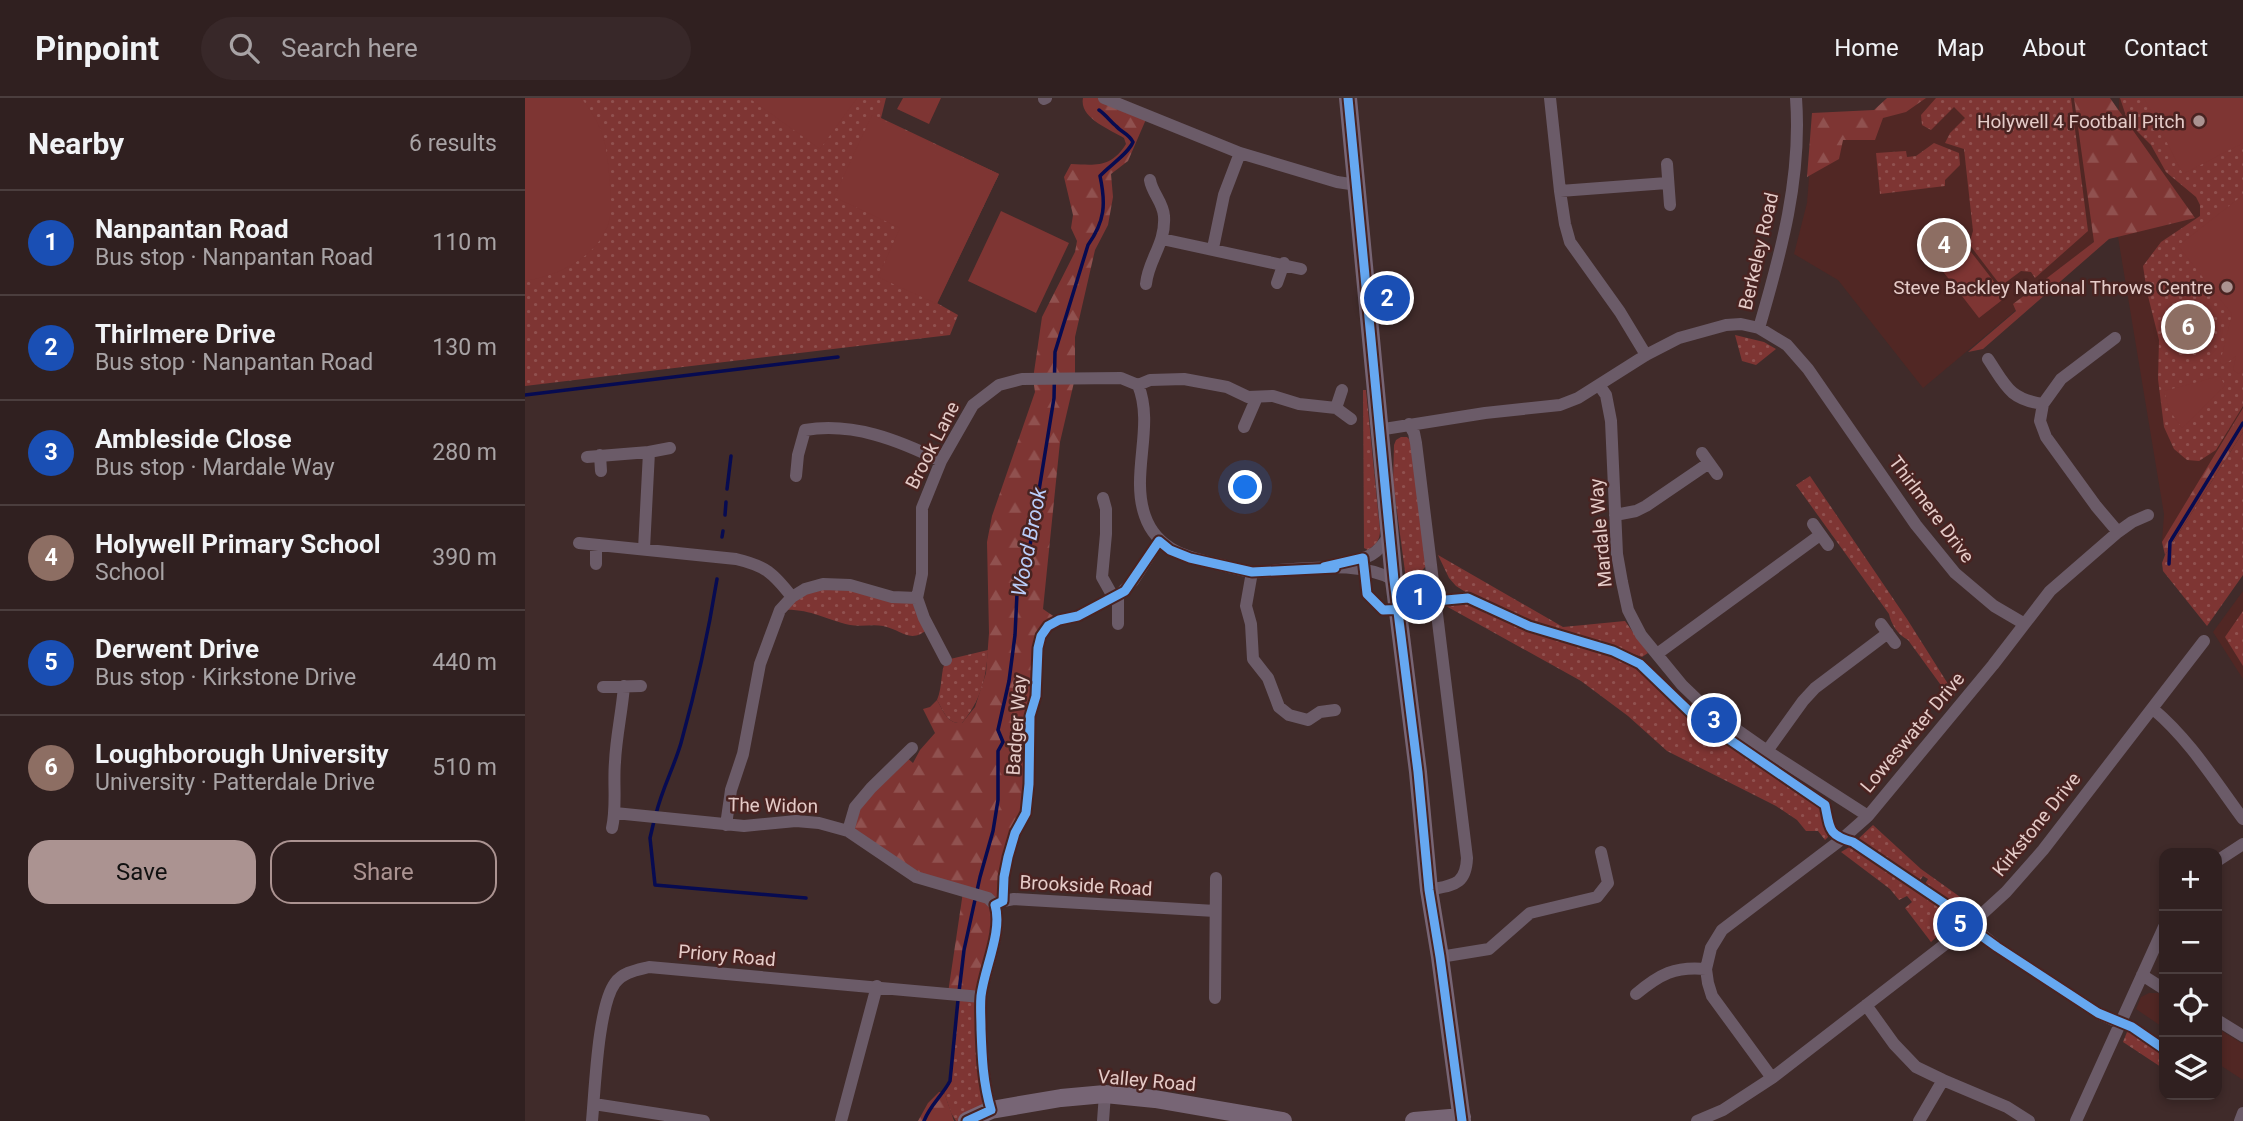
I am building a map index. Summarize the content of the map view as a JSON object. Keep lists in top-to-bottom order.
{
  "streets": {
    "street": [
      "Berkeley Road",
      "Brook Lane",
      "Thirlmere Drive",
      "Mardale Way",
      "Loweswater Drive",
      "The Widon",
      "Kirkstone Drive",
      "Brookside Road",
      "Priory Road",
      "Valley Road"
    ],
    "cycle path": ["Badger Way"]
  },
  "crossings": [
    ["Berkeley Road", "Thirlmere Drive"],
    ["Thirlmere Drive", "Mardale Way"],
    ["Thirlmere Drive", "Loweswater Drive"],
    ["Mardale Way", "Loweswater Drive"],
    ["The Widon", "Brookside Road"],
    ["Brookside Road", "Priory Road"],
    ["Brookside Road", "Valley Road"]
  ],
  "water": ["Wood Brook"],
  "places": ["Holywell 4 Football Pitch", "Steve Backley National Throws Centre"],
  "page": {
    "header": "Pinpoint",
    "search": "Search here",
    "nav": [
      "Home",
      "Map",
      "About",
      "Contact"
    ],
    "heading": ["Nearby", "6 results"],
    "list": [
      {
        "mark": "1",
        "name": "Nanpantan Road",
        "note": "Bus stop · Nanpantan Road",
        "value": "110 m"
      },
      {
        "mark": "2",
        "name": "Thirlmere Drive",
        "note": "Bus stop · Nanpantan Road",
        "value": "130 m"
      },
      {
        "mark": "3",
        "name": "Ambleside Close",
        "note": "Bus stop · Mardale Way",
        "value": "280 m"
      },
      {
        "mark": "4",
        "name": "Holywell Primary School",
        "note": "School",
        "value": "390 m"
      },
      {
        "mark": "5",
        "name": "Derwent Drive",
        "note": "Bus stop · Kirkstone Drive",
        "value": "440 m"
      },
      {
        "mark": "6",
        "name": "Loughborough University",
        "note": "University · Patterdale Drive",
        "value": "510 m"
      }
    ],
    "pins": [
      "4",
      "2",
      "6",
      "1",
      "3",
      "5"
    ],
    "buttons": ["Save", "Share"],
    "map_buttons": ["+", "−"]
  }
}
